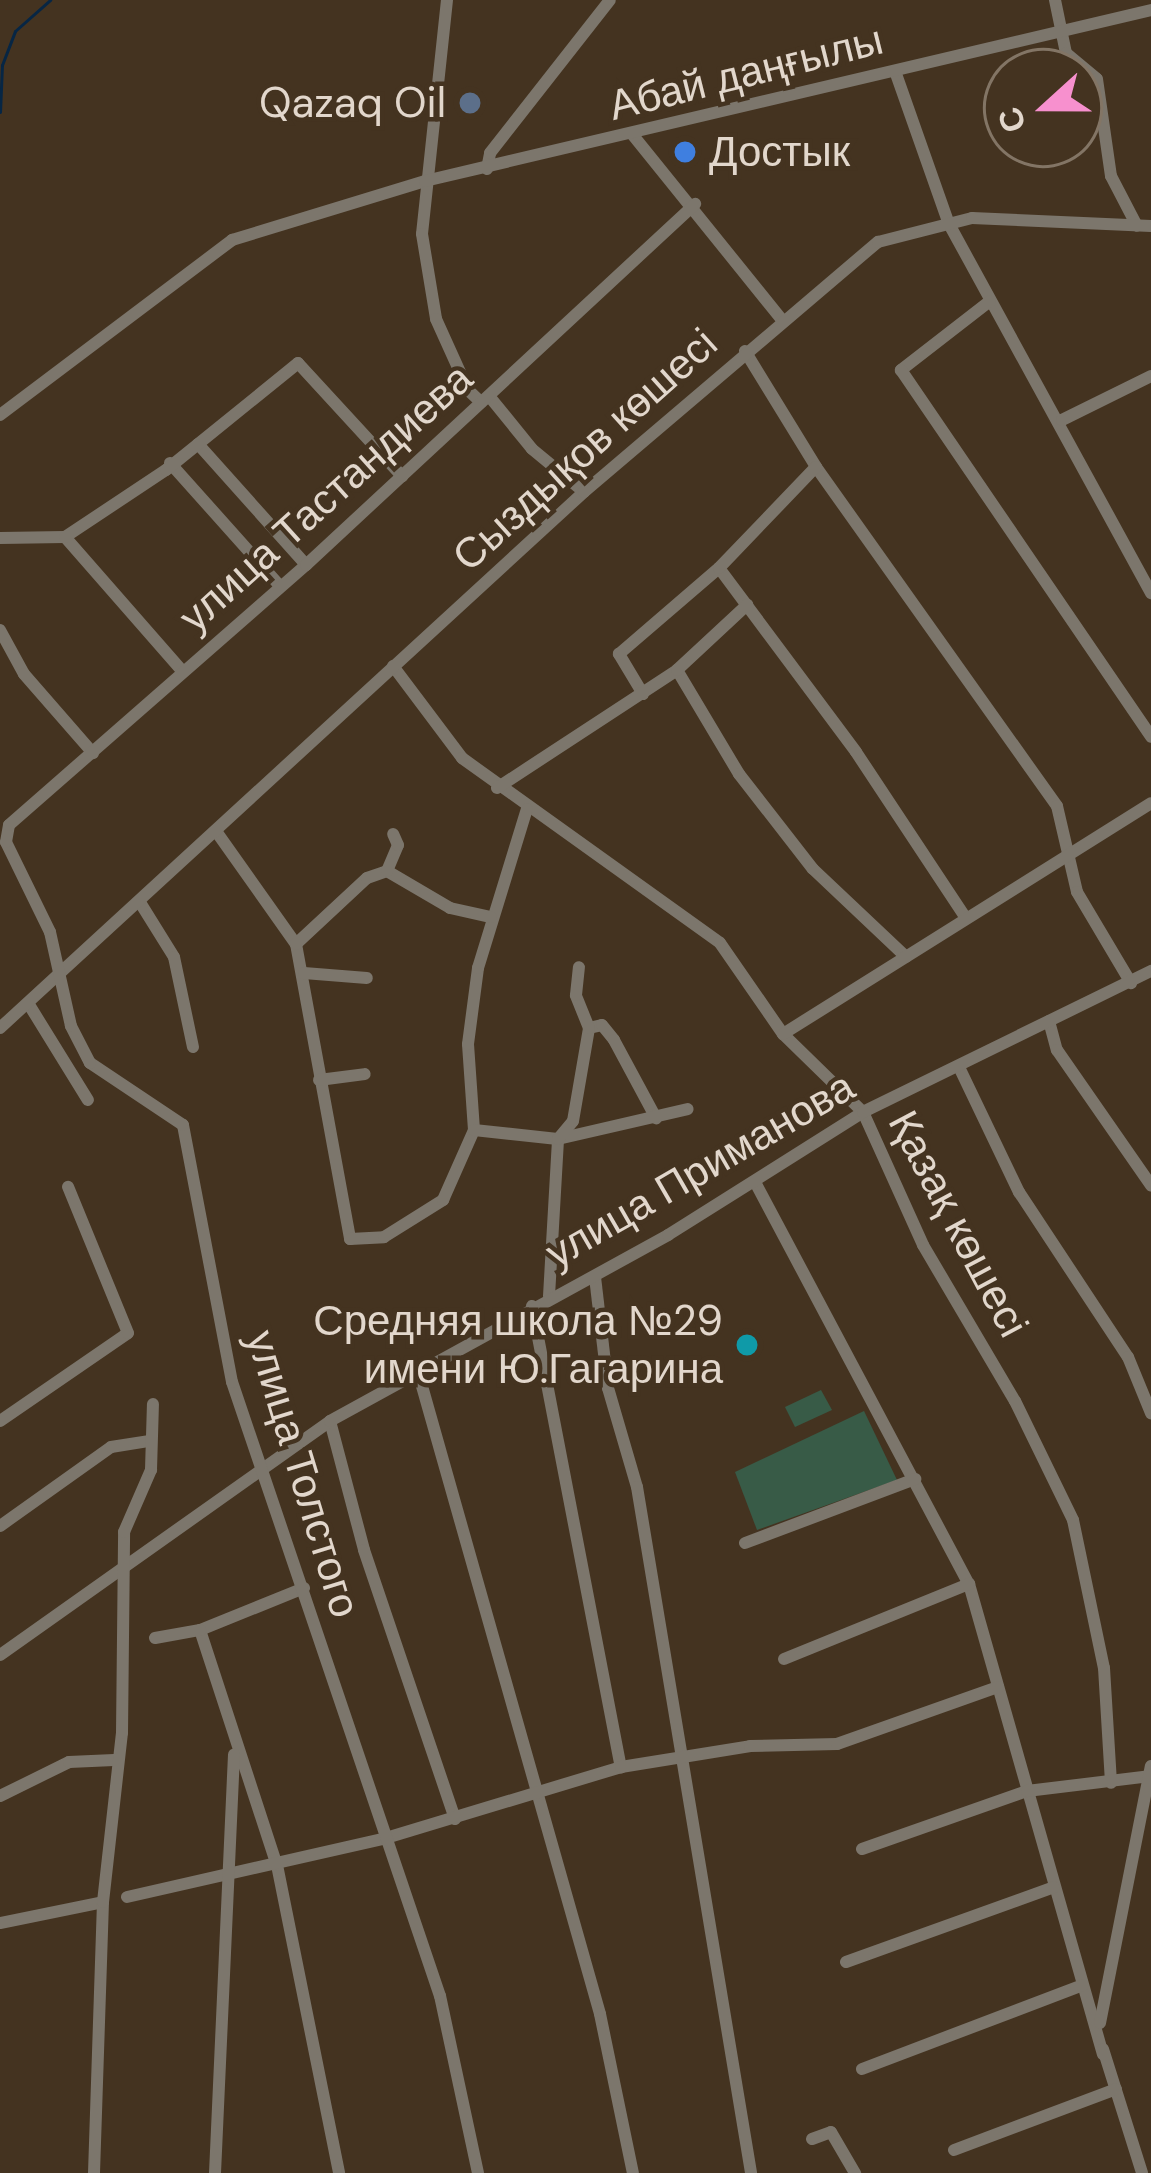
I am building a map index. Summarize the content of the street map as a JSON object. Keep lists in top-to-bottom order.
{
  "streets": {
    "street": [
      "Абай даңғылы",
      "Сыздықов көшесі",
      "улица Тастандиева",
      "улица Приманова",
      "Қазақ көшесі",
      "улица Толстого"
    ]
  },
  "crossings": [
    ["Сыздықов көшесі", "Қазақ көшесі"],
    ["Сыздықов көшесі", "улица Толстого"],
    ["улица Тастандиева", "улица Толстого"],
    ["улица Приманова", "Қазақ көшесі"],
    ["улица Приманова", "улица Толстого"]
  ],
  "places": ["Qazaq Oil", "Достык", "Средняя школа №29 имени Ю.Гагарина"],
  "north": "left"
}
